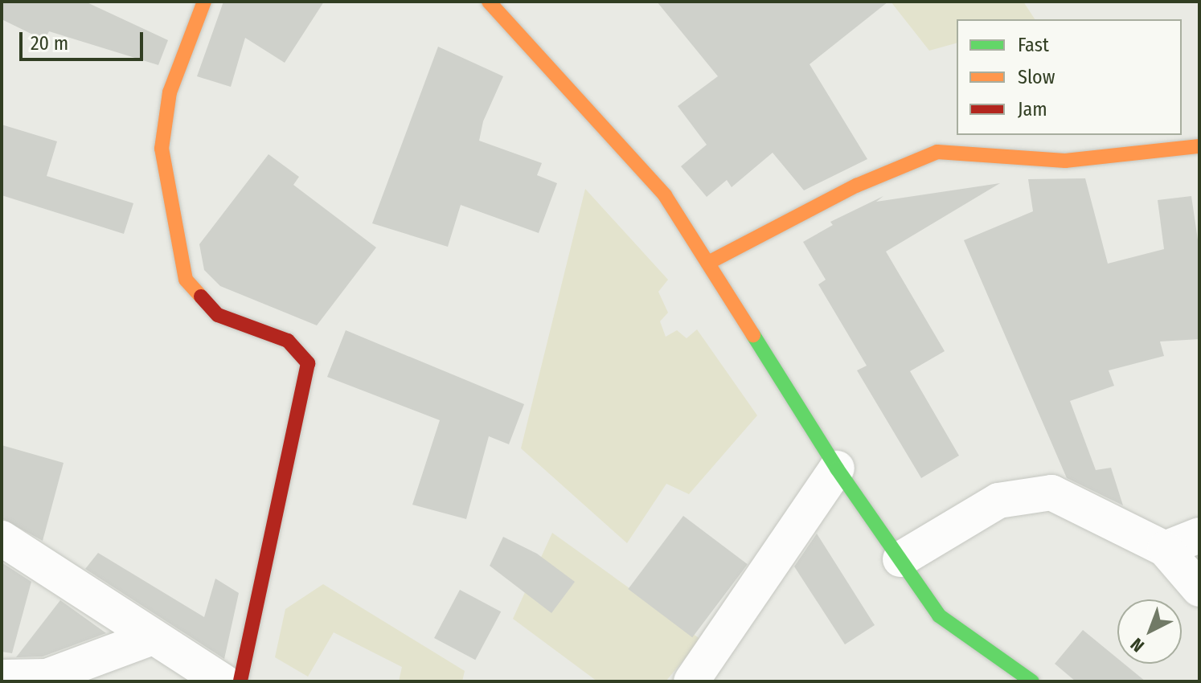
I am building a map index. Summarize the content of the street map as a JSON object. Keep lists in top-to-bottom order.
{
  "legend": ["Fast", "Slow", "Jam"],
  "scale_bar": "20 m",
  "north": "bottom left"
}
